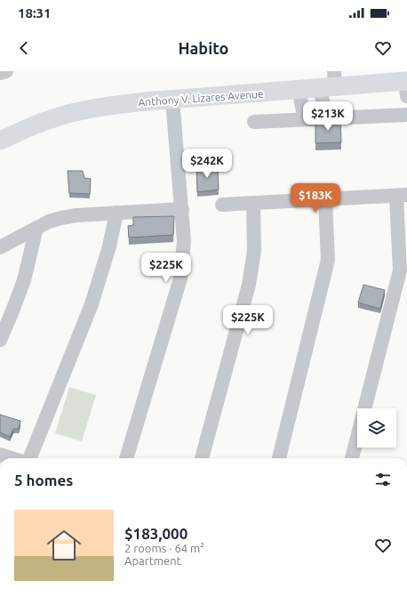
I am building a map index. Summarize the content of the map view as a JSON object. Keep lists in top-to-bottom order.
{
  "streets": {
    "main road": ["Anthony V. Lizares Avenue"]
  },
  "page": {
    "status": "18:31",
    "header": "Habito",
    "price": [
      "$213K",
      "$242K",
      "$183K",
      "$225K",
      "$225K"
    ],
    "heading": "5 homes",
    "list": [
      {
        "name": "$183,000",
        "note": "2 rooms · 64 m² · Apartment"
      }
    ]
  }
}
